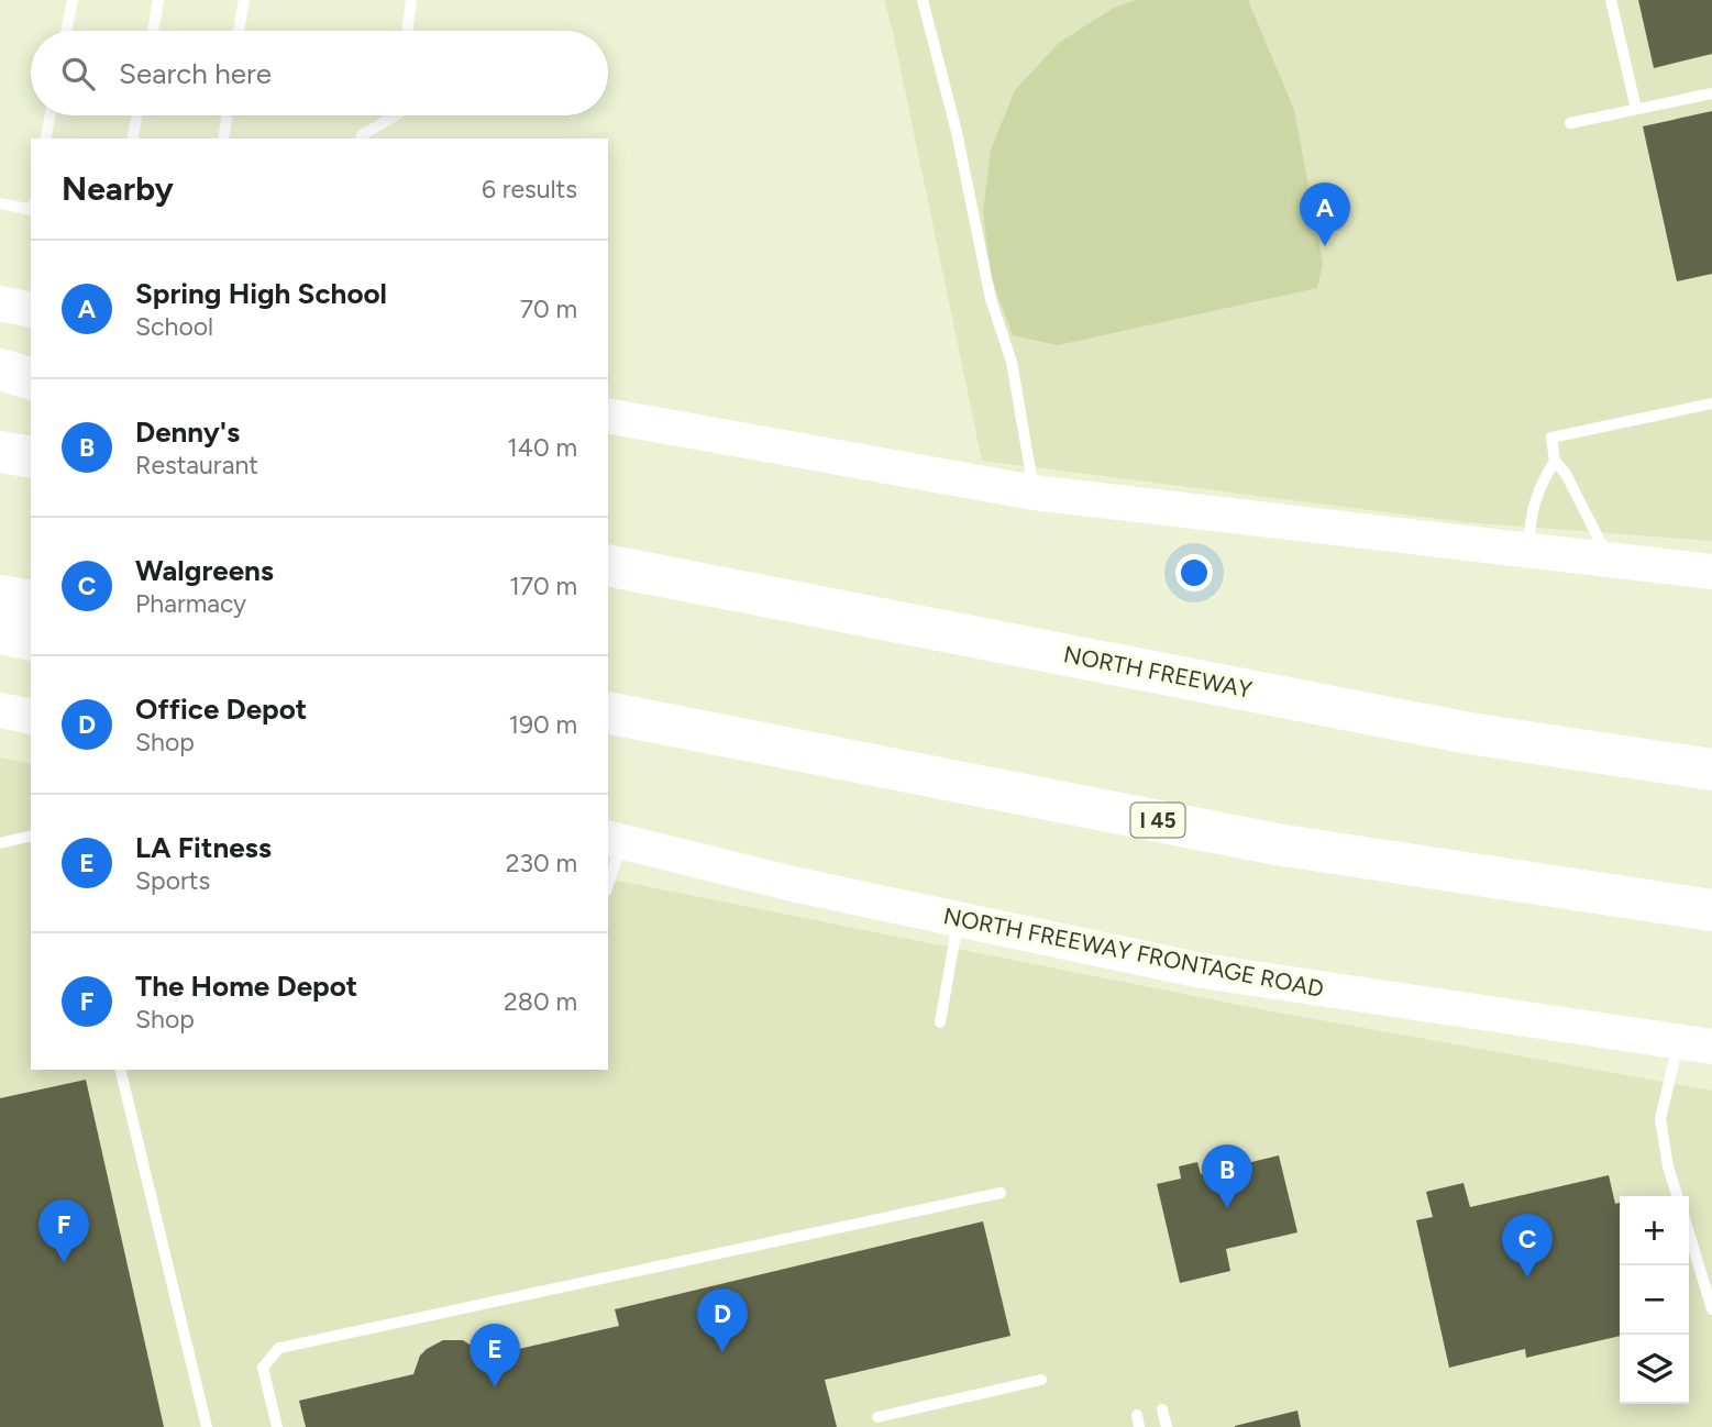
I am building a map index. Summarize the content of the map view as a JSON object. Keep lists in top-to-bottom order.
{
  "streets": {
    "highway": ["NORTH FREEWAY", "I 45"],
    "main road": ["NORTH FREEWAY FRONTAGE ROAD"]
  },
  "page": {
    "search": "Search here",
    "heading": ["Nearby", "6 results"],
    "pins": [
      "A",
      "B",
      "F",
      "C",
      "D",
      "E"
    ],
    "list": [
      {
        "mark": "A",
        "name": "Spring High School",
        "note": "School",
        "value": "70 m"
      },
      {
        "mark": "B",
        "name": "Denny's",
        "note": "Restaurant",
        "value": "140 m"
      },
      {
        "mark": "C",
        "name": "Walgreens",
        "note": "Pharmacy",
        "value": "170 m"
      },
      {
        "mark": "D",
        "name": "Office Depot",
        "note": "Shop",
        "value": "190 m"
      },
      {
        "mark": "E",
        "name": "LA Fitness",
        "note": "Sports",
        "value": "230 m"
      },
      {
        "mark": "F",
        "name": "The Home Depot",
        "note": "Shop",
        "value": "280 m"
      }
    ],
    "map_buttons": ["+", "−"]
  }
}
